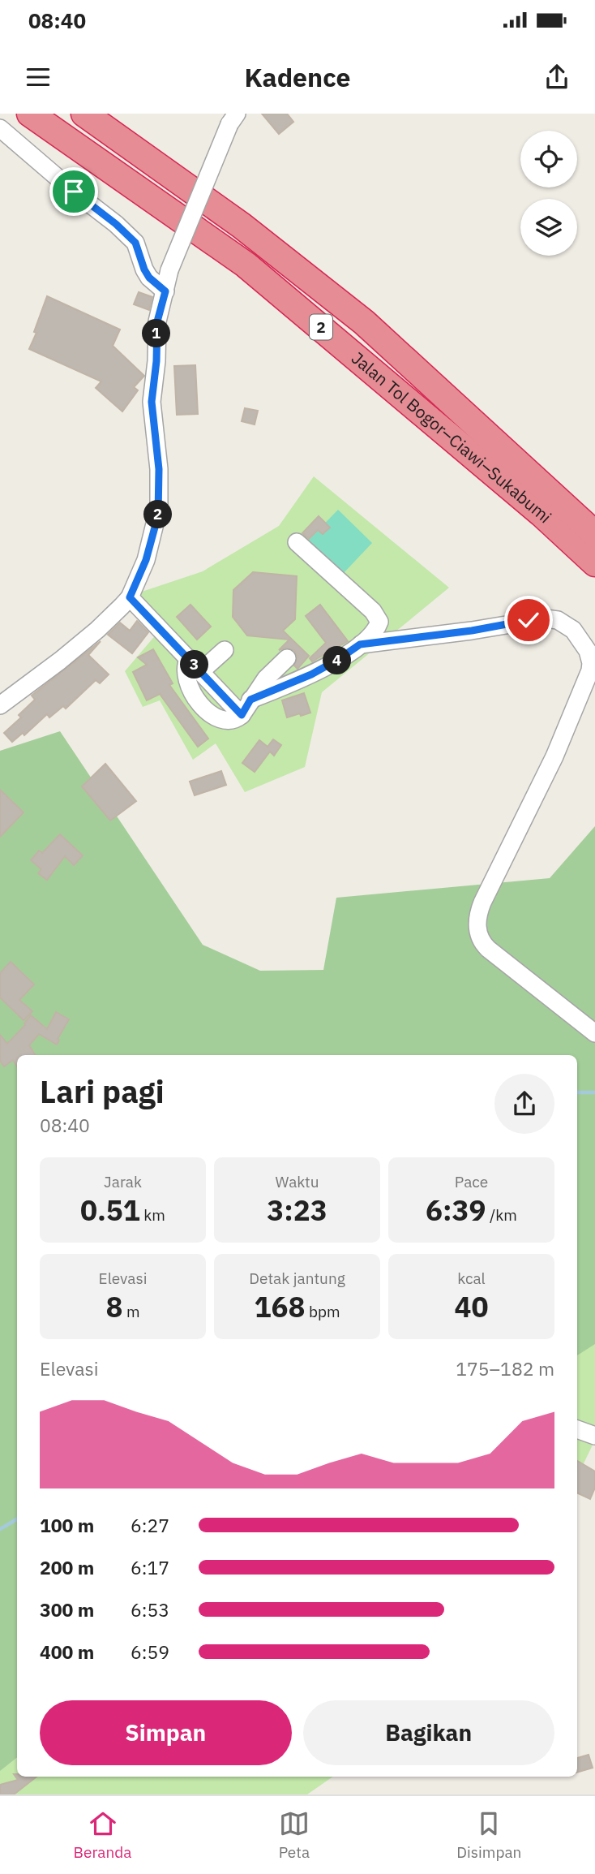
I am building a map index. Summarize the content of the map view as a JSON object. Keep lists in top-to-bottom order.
{
  "streets": {
    "highway": ["2", "Jalan Tol Bogor–Ciawi–Sukabumi"]
  },
  "page": {
    "status": "08:40",
    "header": "Kadence",
    "pins": [
      "1",
      "2",
      "4",
      "3"
    ],
    "heading": ["Lari pagi", "08:40"],
    "stats": [
      ["Jarak", "0.51 km"],
      ["Waktu", "3:23"],
      ["Pace", "6:39 /km"],
      ["Elevasi", "8 m"],
      ["Detak jantung", "168 bpm"],
      ["kcal", "40"]
    ],
    "chart": ["Elevasi", "175–182 m"],
    "list": [
      {
        "name": "100 m",
        "note": "6:27"
      },
      {
        "name": "200 m",
        "note": "6:17"
      },
      {
        "name": "300 m",
        "note": "6:53"
      },
      {
        "name": "400 m",
        "note": "6:59"
      }
    ],
    "buttons": ["Simpan", "Bagikan"],
    "tabs": ["Beranda", "Peta", "Disimpan"]
  }
}
